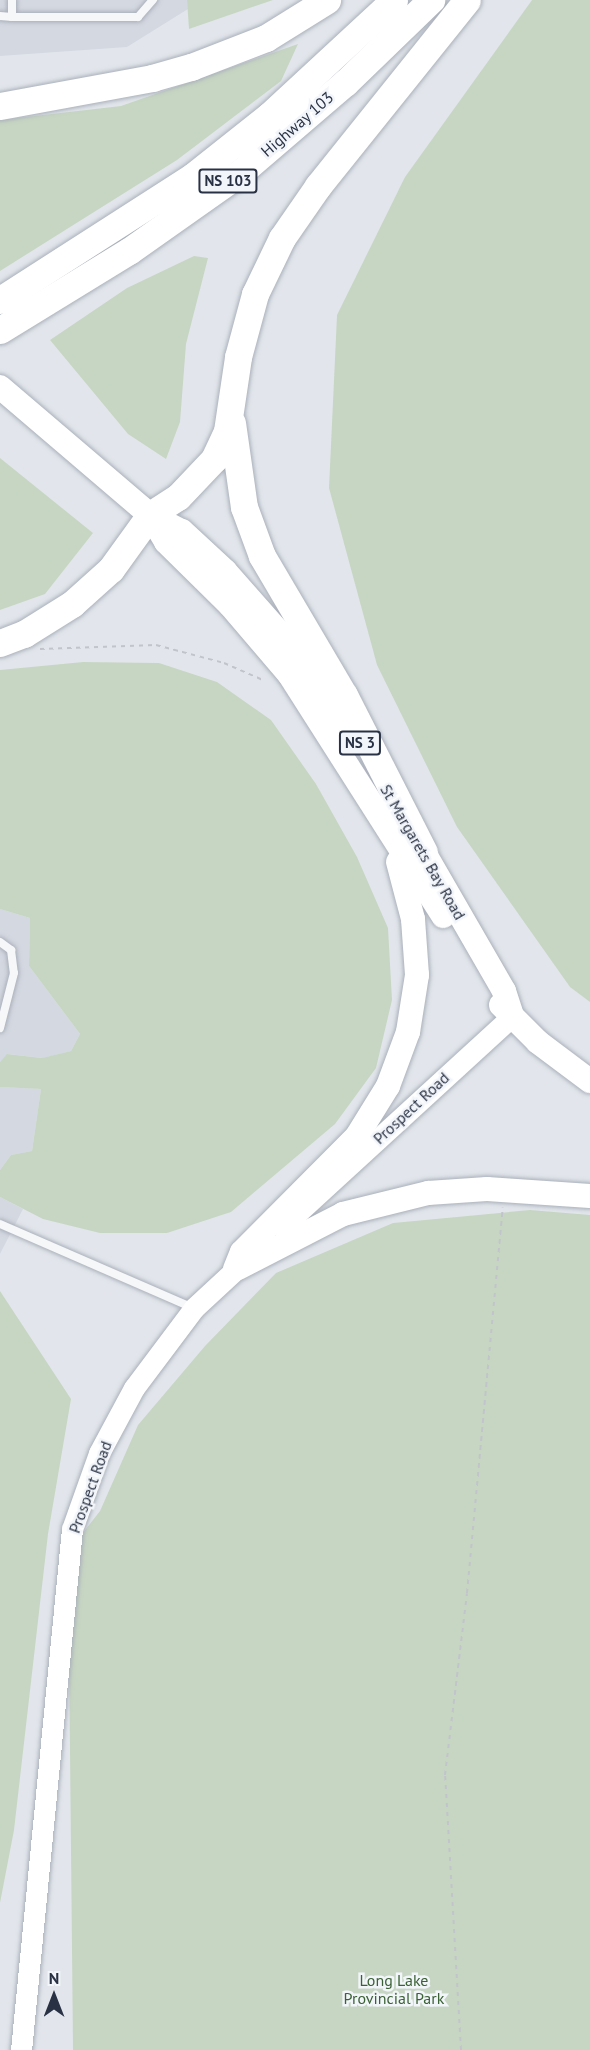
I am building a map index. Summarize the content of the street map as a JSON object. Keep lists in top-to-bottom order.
{
  "streets": {
    "highway": ["Highway 103", "NS 103"],
    "main road": ["NS 3", "St Margarets Bay Road", "Prospect Road"]
  },
  "crossings": [
    ["St Margarets Bay Road", "Prospect Road"]
  ],
  "parks": ["Long Lake Provincial Park"],
  "north": "top"
}
